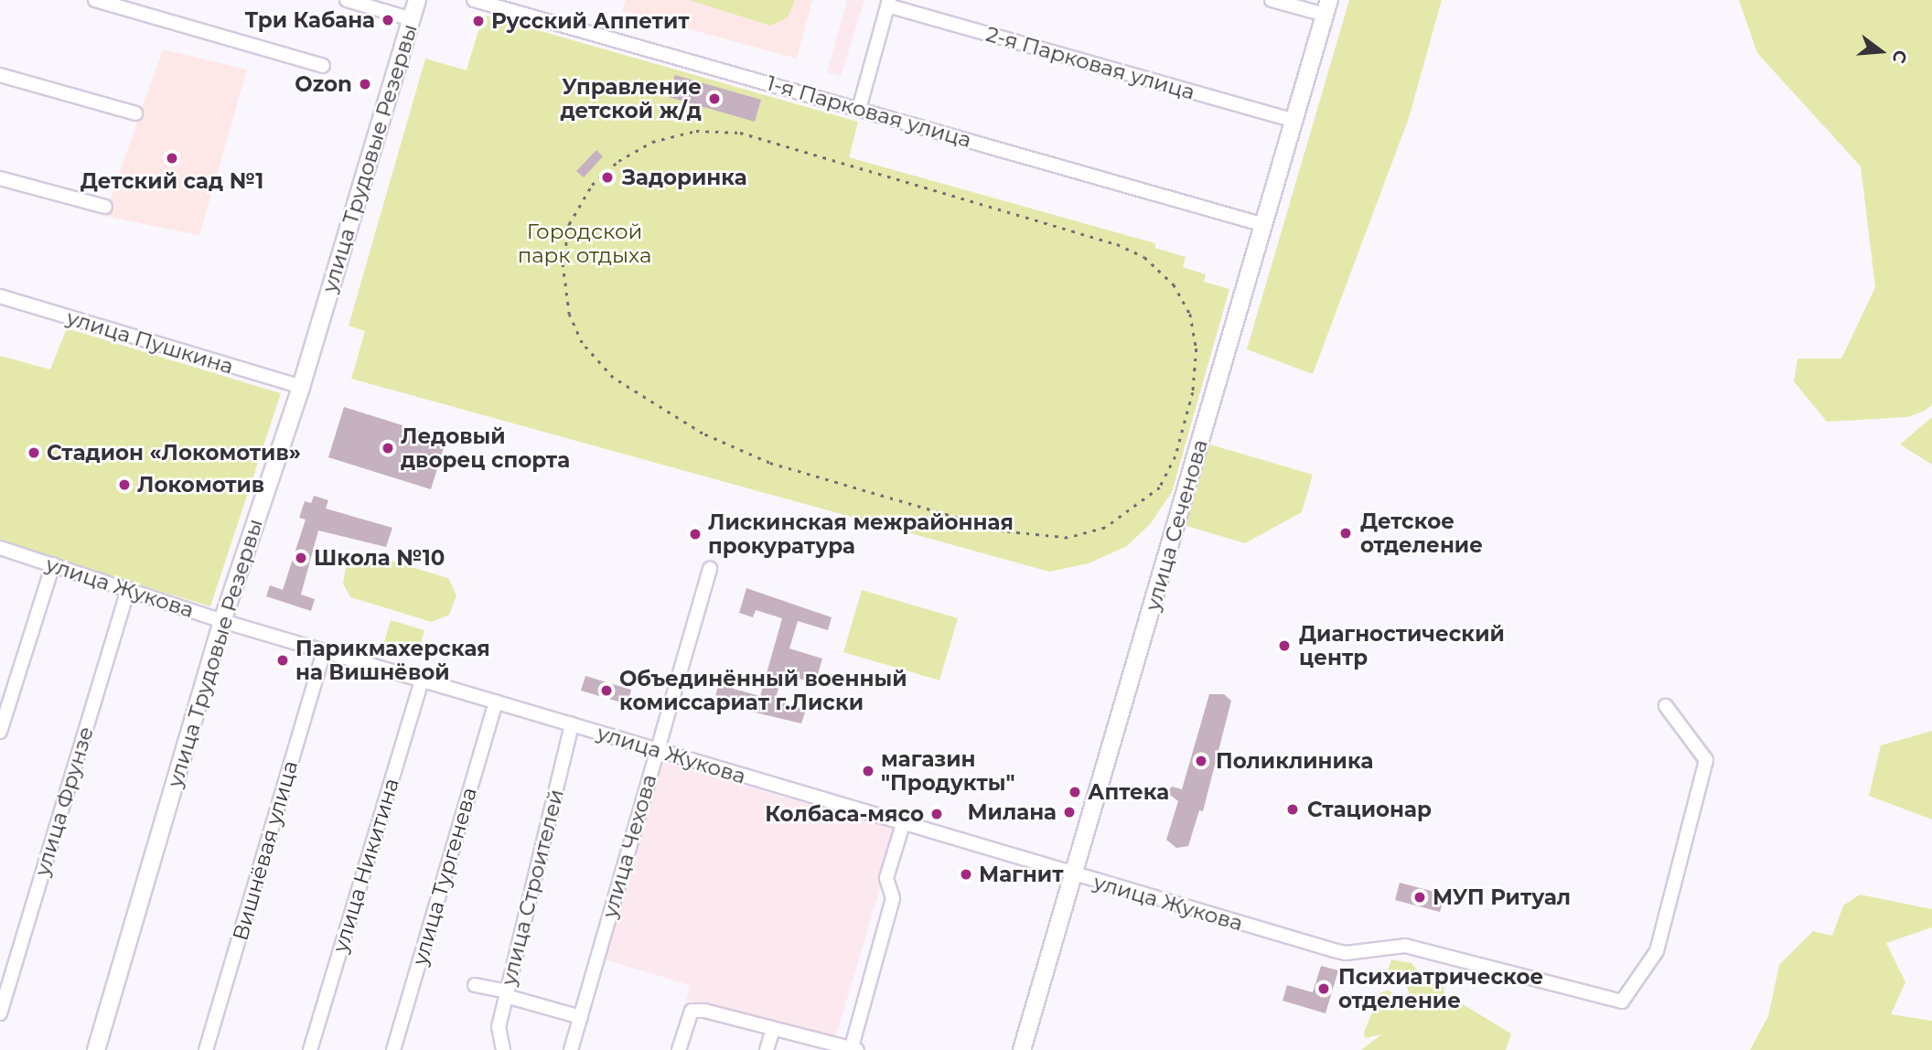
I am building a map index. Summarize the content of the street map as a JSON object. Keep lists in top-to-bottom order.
{
  "streets": {
    "main road": ["улица Трудовые Резервы", "улица Сеченова"],
    "street": [
      "2-я Парковая улица",
      "1-я Парковая улица",
      "улица Пушкина",
      "улица Жукова",
      "улица Фрунзе",
      "улица Чехова",
      "Вишнёвая улица",
      "улица Никитина",
      "улица Тургенева",
      "улица Строителей"
    ]
  },
  "crossings": [
    ["2-я Парковая улица", "улица Сеченова"],
    ["1-я Парковая улица", "улица Сеченова"],
    ["улица Трудовые Резервы", "улица Пушкина"],
    ["улица Трудовые Резервы", "улица Жукова"],
    ["улица Сеченова", "улица Жукова"],
    ["улица Жукова", "улица Фрунзе"],
    ["улица Жукова", "улица Чехова"],
    ["улица Жукова", "Вишнёвая улица"],
    ["улица Жукова", "улица Никитина"],
    ["улица Жукова", "улица Тургенева"],
    ["улица Жукова", "улица Строителей"]
  ],
  "parks": ["Городской парк отдыха"],
  "places": [
    "Три Кабана",
    "Русский Аппетит",
    "Ozon",
    "Управление детской ж/д",
    "Детский сад №1",
    "Задоринка",
    "Ледовый дворец спорта",
    "Стадион «Локомотив»",
    "Локомотив",
    "Детское отделение",
    "Лискинская межрайонная прокуратура",
    "Школа №10",
    "Диагностический центр",
    "Парикмахерская на Вишнёвой",
    "Объединённый военный комиссариат г.Лиски",
    "Поликлиника",
    "магазин \"Продукты\"",
    "Аптека",
    "Стационар",
    "Милана",
    "Колбаса-мясо",
    "Магнит",
    "МУП Ритуал",
    "Психиатрическое отделение"
  ],
  "north": "right"
}
